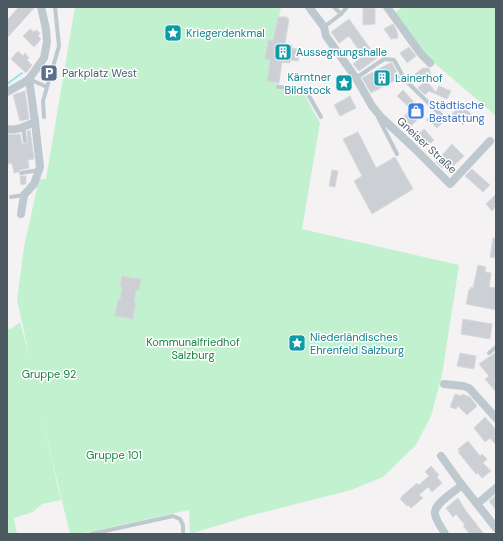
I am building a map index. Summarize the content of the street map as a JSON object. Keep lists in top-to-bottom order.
{
  "streets": {
    "street": ["Gneiser Straße"]
  },
  "parks": ["Kommunalfriedhof Salzburg", "Gruppe 92", "Gruppe 101"],
  "places": {
    "place": ["Kriegerdenkmal", "Kärntner Bildstock", "Niederländisches Ehrenfeld Salzburg"],
    "building": ["Aussegnungshalle", "Lainerhof"],
    "parking": ["Parkplatz West"],
    "shop": ["Städtische Bestattung"]
  }
}
